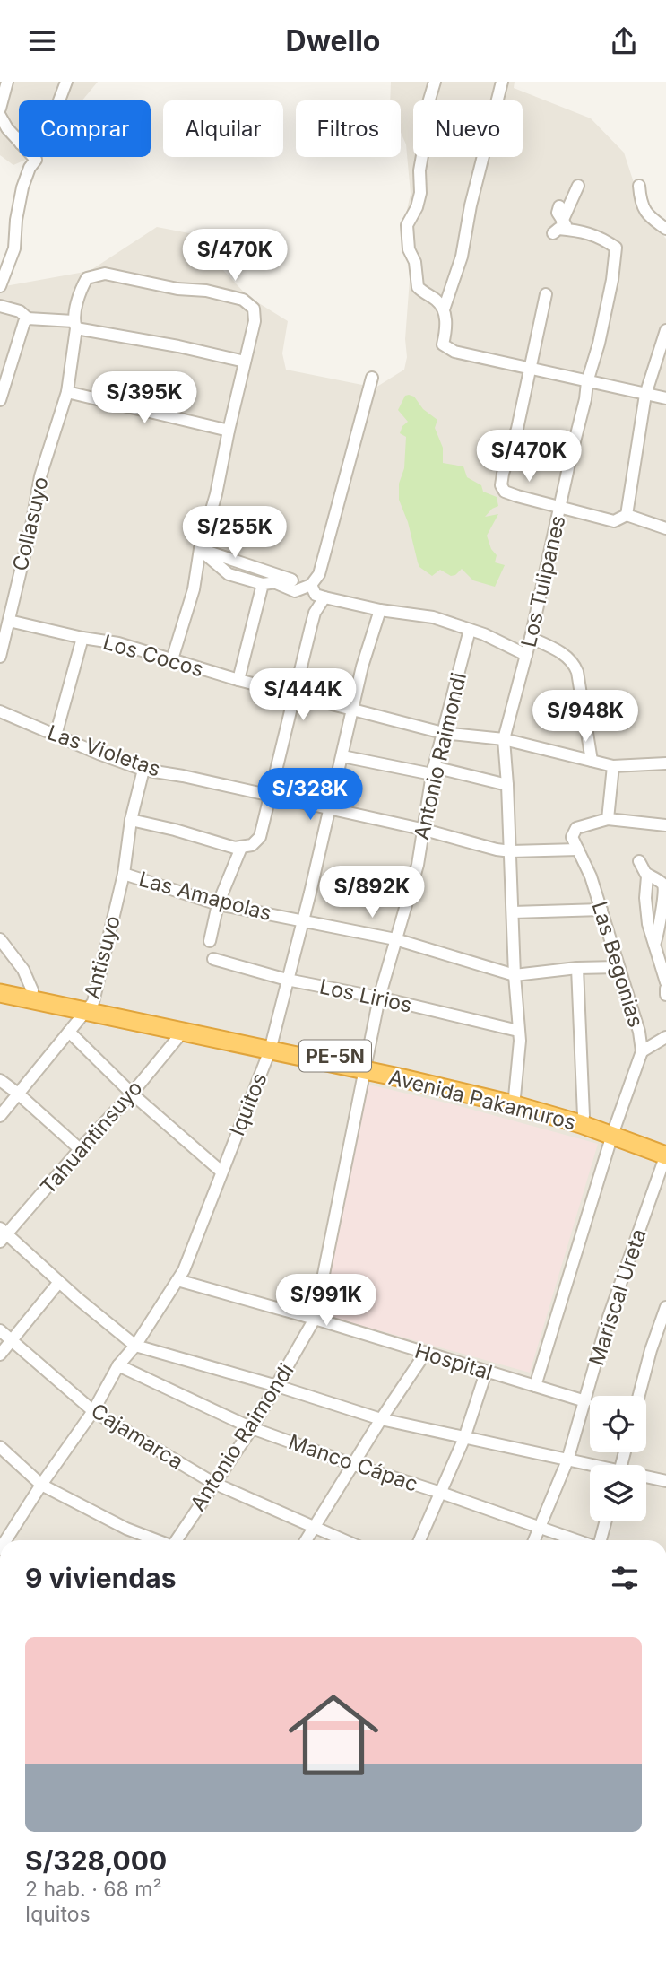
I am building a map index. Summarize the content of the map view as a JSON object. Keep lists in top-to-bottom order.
{
  "streets": {
    "highway": ["PE-5N", "Avenida Pakamuros"],
    "street": [
      "Collasuyo",
      "Los Tulipanes",
      "Los Cocos",
      "Las Violetas",
      "Antonio Raimondi",
      "Las Amapolas",
      "Antisuyo",
      "Las Begonias",
      "Los Lirios",
      "Iquitos",
      "Tahuantinsuyo",
      "Mariscal Ureta",
      "Hospital",
      "Cajamarca",
      "Manco Cápac"
    ]
  },
  "crossings": [
    ["Collasuyo", "Los Cocos"],
    ["Los Tulipanes", "Los Cocos"],
    ["Los Tulipanes", "Las Violetas"],
    ["Los Tulipanes", "Las Amapolas"],
    ["Los Tulipanes", "Los Lirios"],
    ["Los Tulipanes", "Avenida Pakamuros"],
    ["Los Cocos", "Antonio Raimondi"],
    ["Los Cocos", "Iquitos"],
    ["Las Violetas", "Antonio Raimondi"],
    ["Las Violetas", "Antisuyo"],
    ["Las Violetas", "Las Begonias"],
    ["Las Violetas", "Iquitos"],
    ["Antonio Raimondi", "Las Amapolas"],
    ["Antonio Raimondi", "Los Lirios"],
    ["Antonio Raimondi", "Avenida Pakamuros"],
    ["Antonio Raimondi", "Hospital"],
    ["Antonio Raimondi", "Cajamarca"],
    ["Antonio Raimondi", "Manco Cápac"],
    ["Las Amapolas", "Antisuyo"],
    ["Las Amapolas", "Las Begonias"],
    ["Las Amapolas", "Iquitos"],
    ["Antisuyo", "Avenida Pakamuros"],
    ["Las Begonias", "Avenida Pakamuros"],
    ["Las Begonias", "Hospital"],
    ["Los Lirios", "Iquitos"],
    ["Avenida Pakamuros", "Iquitos"],
    ["Avenida Pakamuros", "Tahuantinsuyo"],
    ["Avenida Pakamuros", "Mariscal Ureta"],
    ["Iquitos", "Hospital"],
    ["Iquitos", "Cajamarca"],
    ["Iquitos", "Manco Cápac"],
    ["Mariscal Ureta", "Hospital"],
    ["Mariscal Ureta", "Manco Cápac"]
  ],
  "page": {
    "header": "Dwello",
    "chip": [
      "Comprar",
      "Alquilar",
      "Filtros",
      "Nuevo"
    ],
    "price": [
      "S/470K",
      "S/395K",
      "S/470K",
      "S/255K",
      "S/444K",
      "S/948K",
      "S/328K",
      "S/892K",
      "S/991K"
    ],
    "heading": "9 viviendas",
    "list": [
      {
        "name": "S/328,000",
        "note": "2 hab. · 68 m² · Iquitos"
      }
    ]
  }
}
